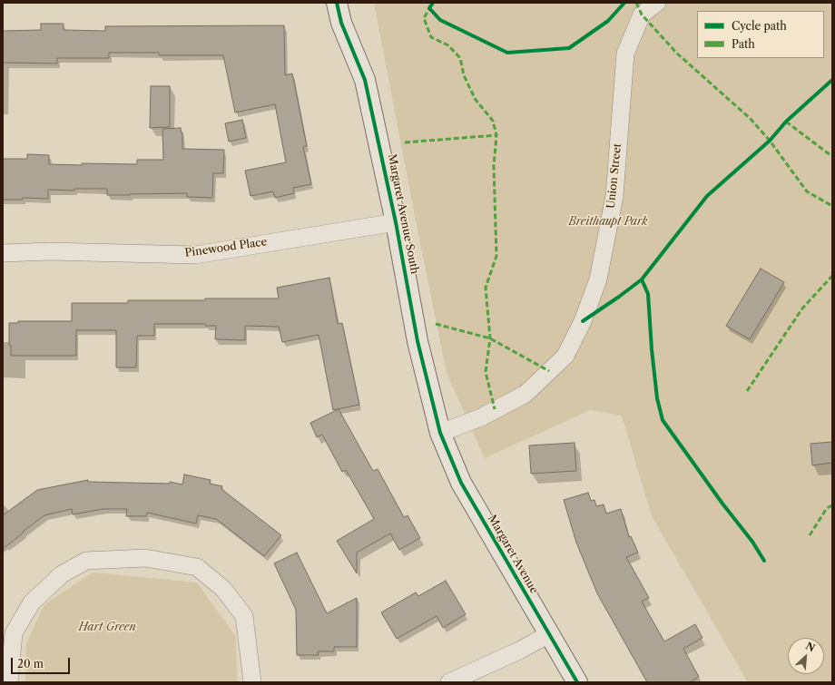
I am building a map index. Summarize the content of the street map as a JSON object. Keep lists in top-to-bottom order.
{
  "streets": {
    "street": [
      "Union Street",
      "Margaret Avenue South",
      "Pinewood Place",
      "Margaret Avenue"
    ]
  },
  "crossings": [
    ["Union Street", "Margaret Avenue South"],
    ["Union Street", "Margaret Avenue"],
    ["Margaret Avenue South", "Pinewood Place"],
    ["Margaret Avenue South", "Margaret Avenue"]
  ],
  "parks": ["Breithaupt Park", "Hart Green"],
  "legend": ["Cycle path", "Path"],
  "scale_bar": "20 m",
  "north": "top right"
}
